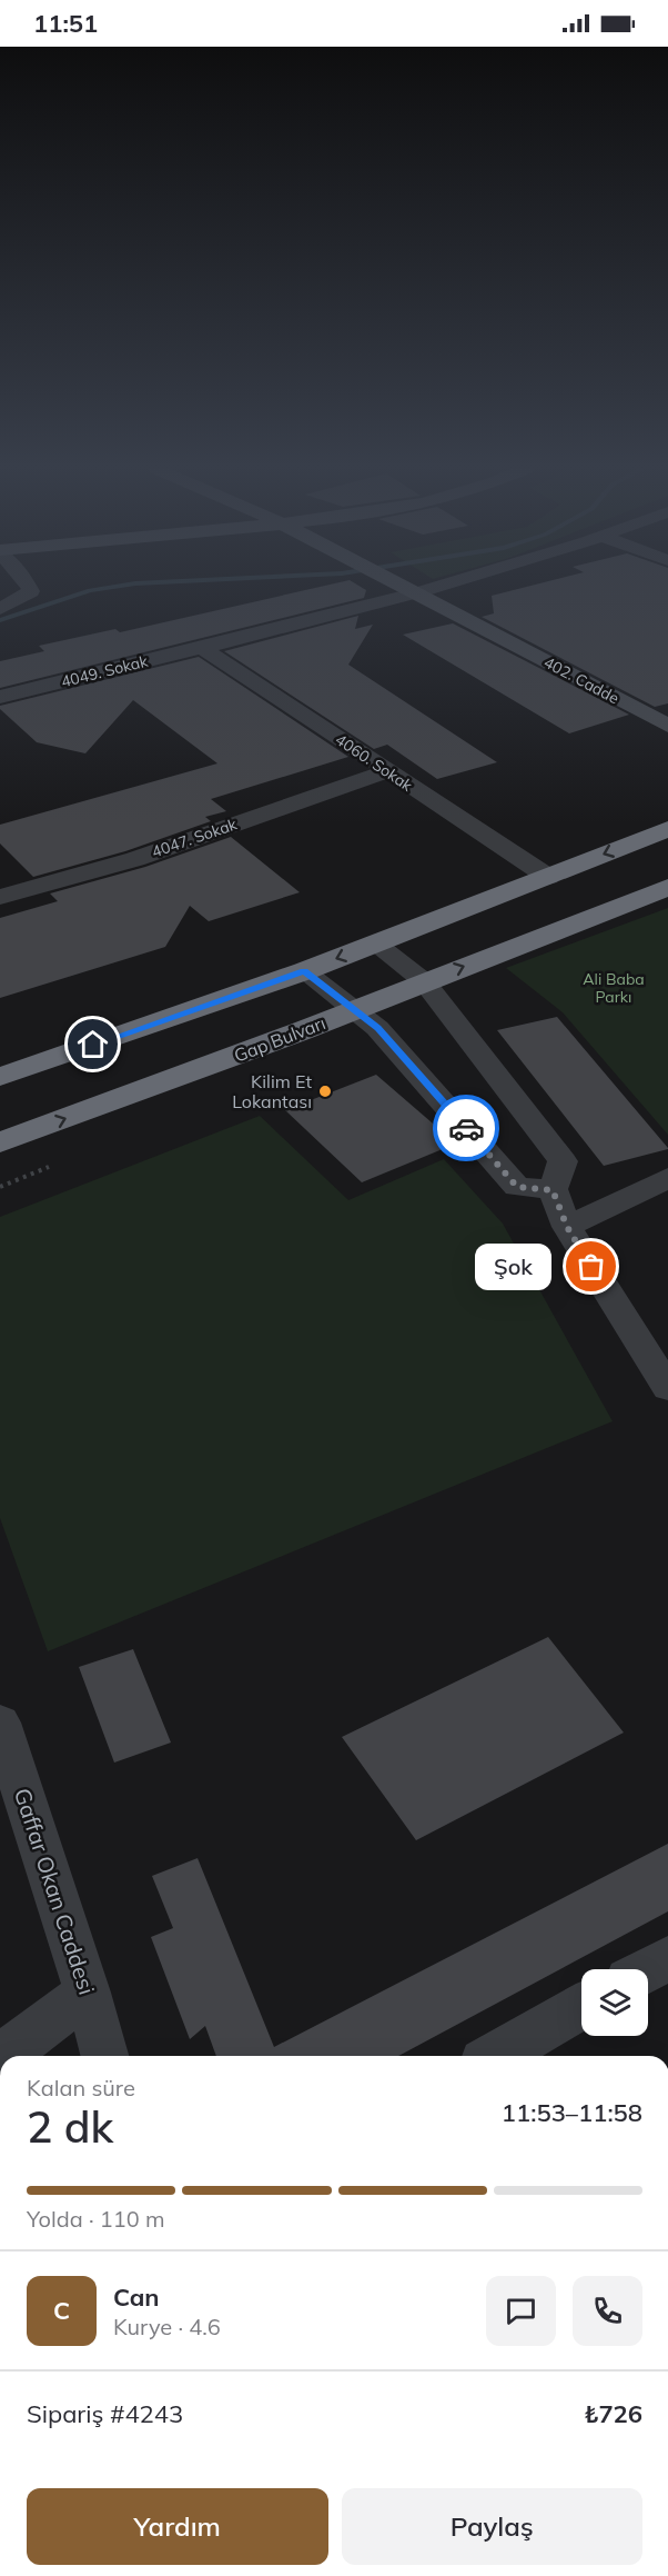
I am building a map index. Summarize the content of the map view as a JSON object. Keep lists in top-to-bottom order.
{
  "streets": {
    "highway": ["Gap Bulvarı"],
    "street": [
      "4049. Sokak",
      "402. Cadde",
      "4060. Sokak",
      "4047. Sokak",
      "Gaffar Okan Caddesi"
    ]
  },
  "crossings": [
    ["4049. Sokak", "402. Cadde"],
    ["4049. Sokak", "4060. Sokak"],
    ["4060. Sokak", "4047. Sokak"]
  ],
  "parks": ["Ali Baba Parkı"],
  "places": ["Kilim Et Lokantası", "Şok"],
  "page": {
    "status": "11:51",
    "bubble": "Şok",
    "heading": ["2 dk", "Kalan süre", "11:53–11:58"],
    "panel": [
      "Can",
      "Kurye · 4.6",
      "Sipariş #4243",
      "₺726"
    ],
    "bar": "Yolda · 110 m",
    "round": "C",
    "buttons": ["Yardım", "Paylaş"]
  }
}
